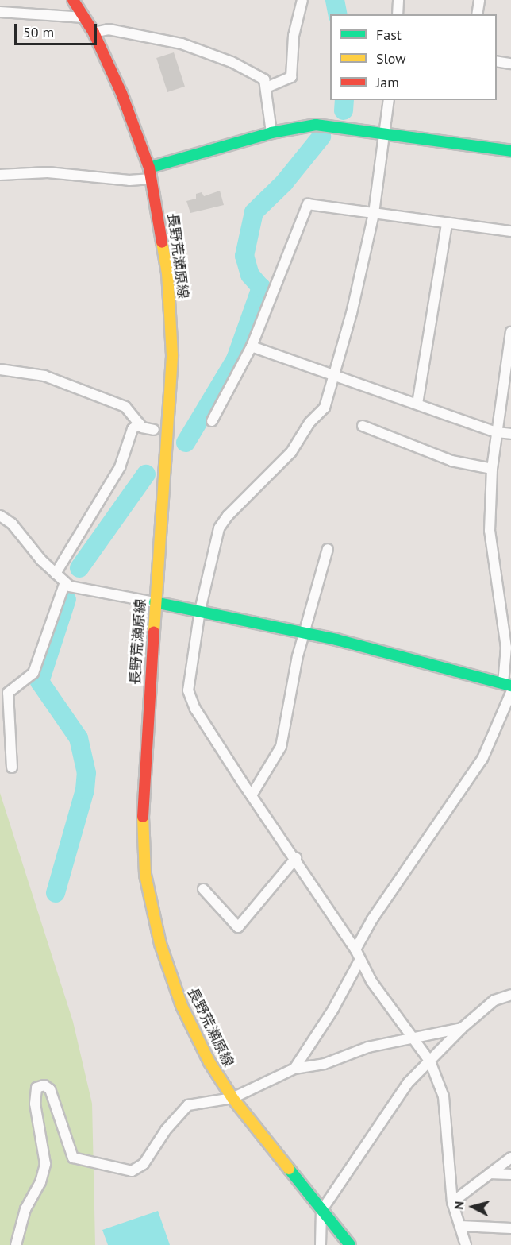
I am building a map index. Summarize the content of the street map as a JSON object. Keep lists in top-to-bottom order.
{
  "streets": {
    "main road": ["長野荒瀬原線"]
  },
  "legend": ["Fast", "Slow", "Jam"],
  "scale_bar": "50 m",
  "north": "left"
}
